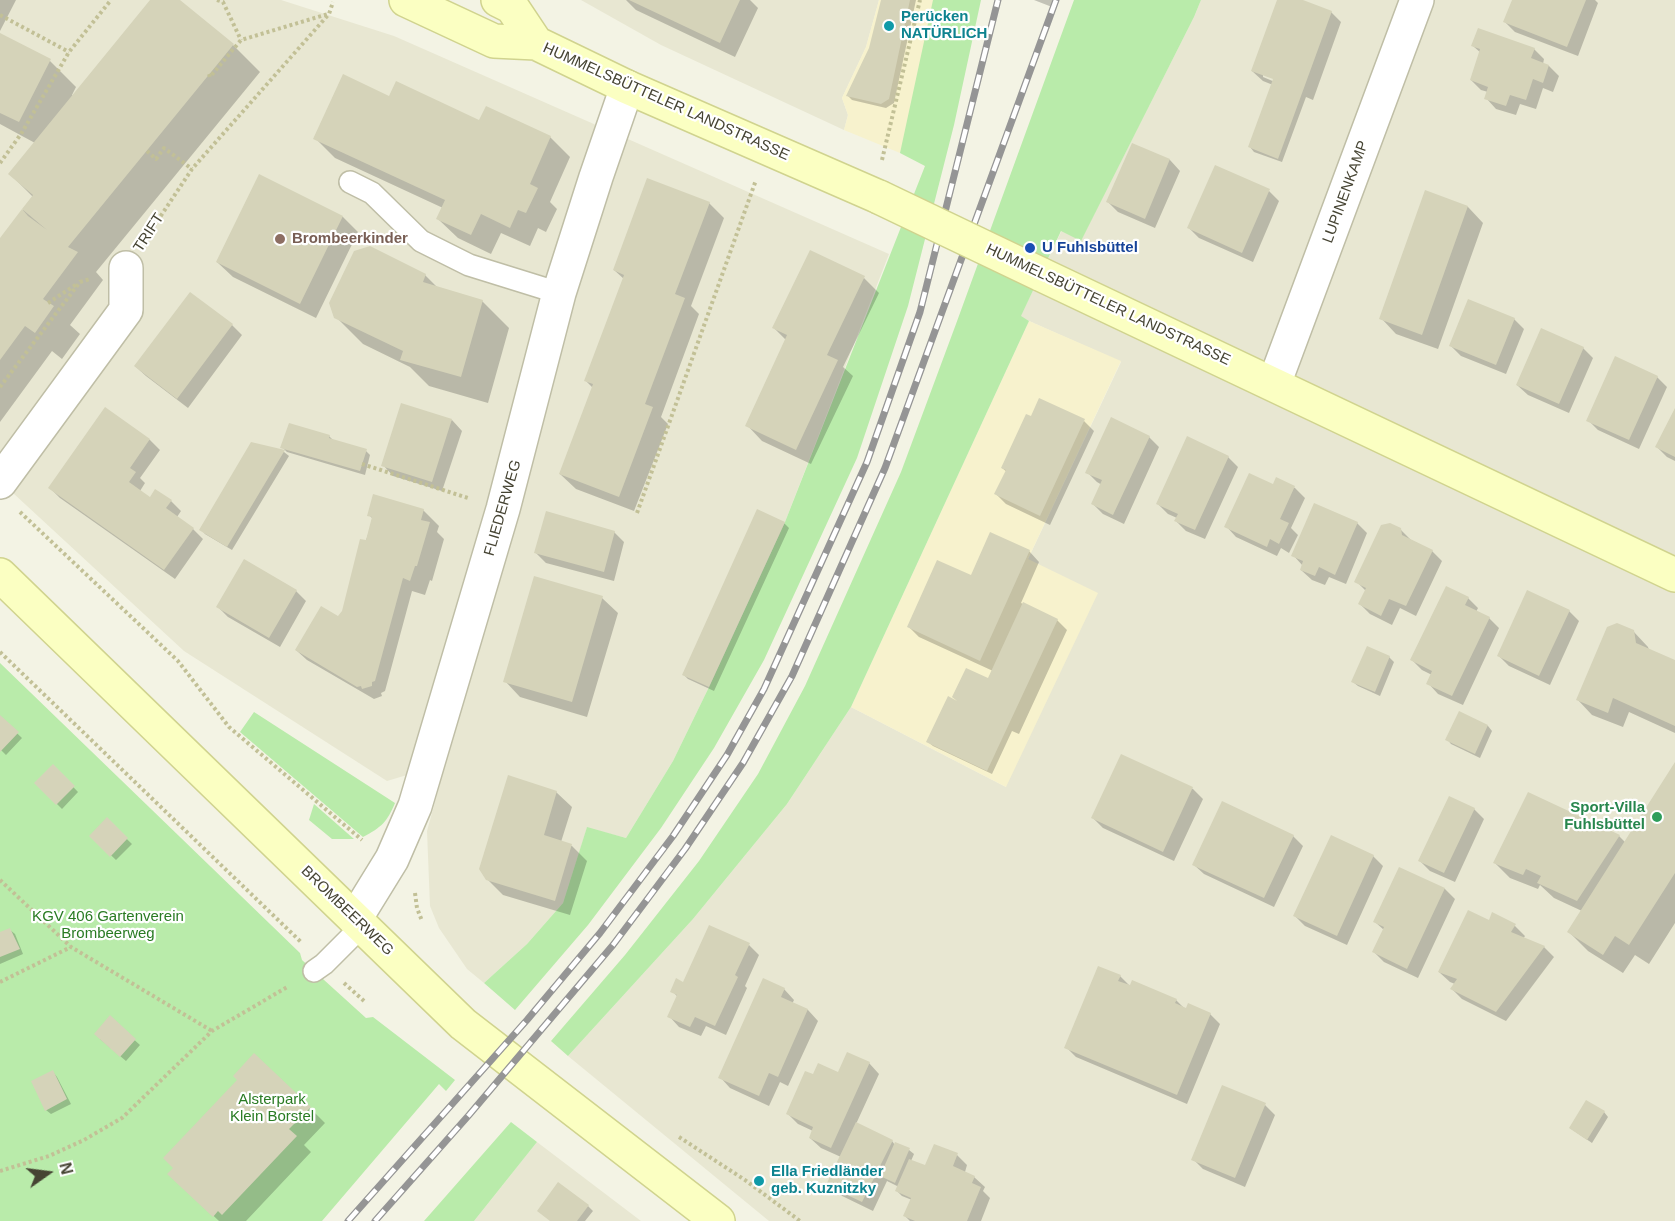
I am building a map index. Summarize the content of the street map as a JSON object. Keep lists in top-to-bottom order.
{
  "streets": {
    "main road": ["HUMMELSBÜTTELER LANDSTRASSE", "BROMBEERWEG"],
    "street": ["LUPINENKAMP", "TRIFT", "FLIEDERWEG"]
  },
  "crossings": [
    ["HUMMELSBÜTTELER LANDSTRASSE", "LUPINENKAMP"],
    ["HUMMELSBÜTTELER LANDSTRASSE", "FLIEDERWEG"],
    ["FLIEDERWEG", "BROMBEERWEG"]
  ],
  "parks": ["KGV 406 Gartenverein Brombeerweg", "Alsterpark Klein Borstel"],
  "places": [
    "Perücken NATÜRLICH",
    "Brombeerkinder",
    "U Fuhlsbüttel",
    "Sport-Villa Fuhlsbüttel",
    "Ella Friedländer geb. Kuznitzky"
  ],
  "north": "right"
}
